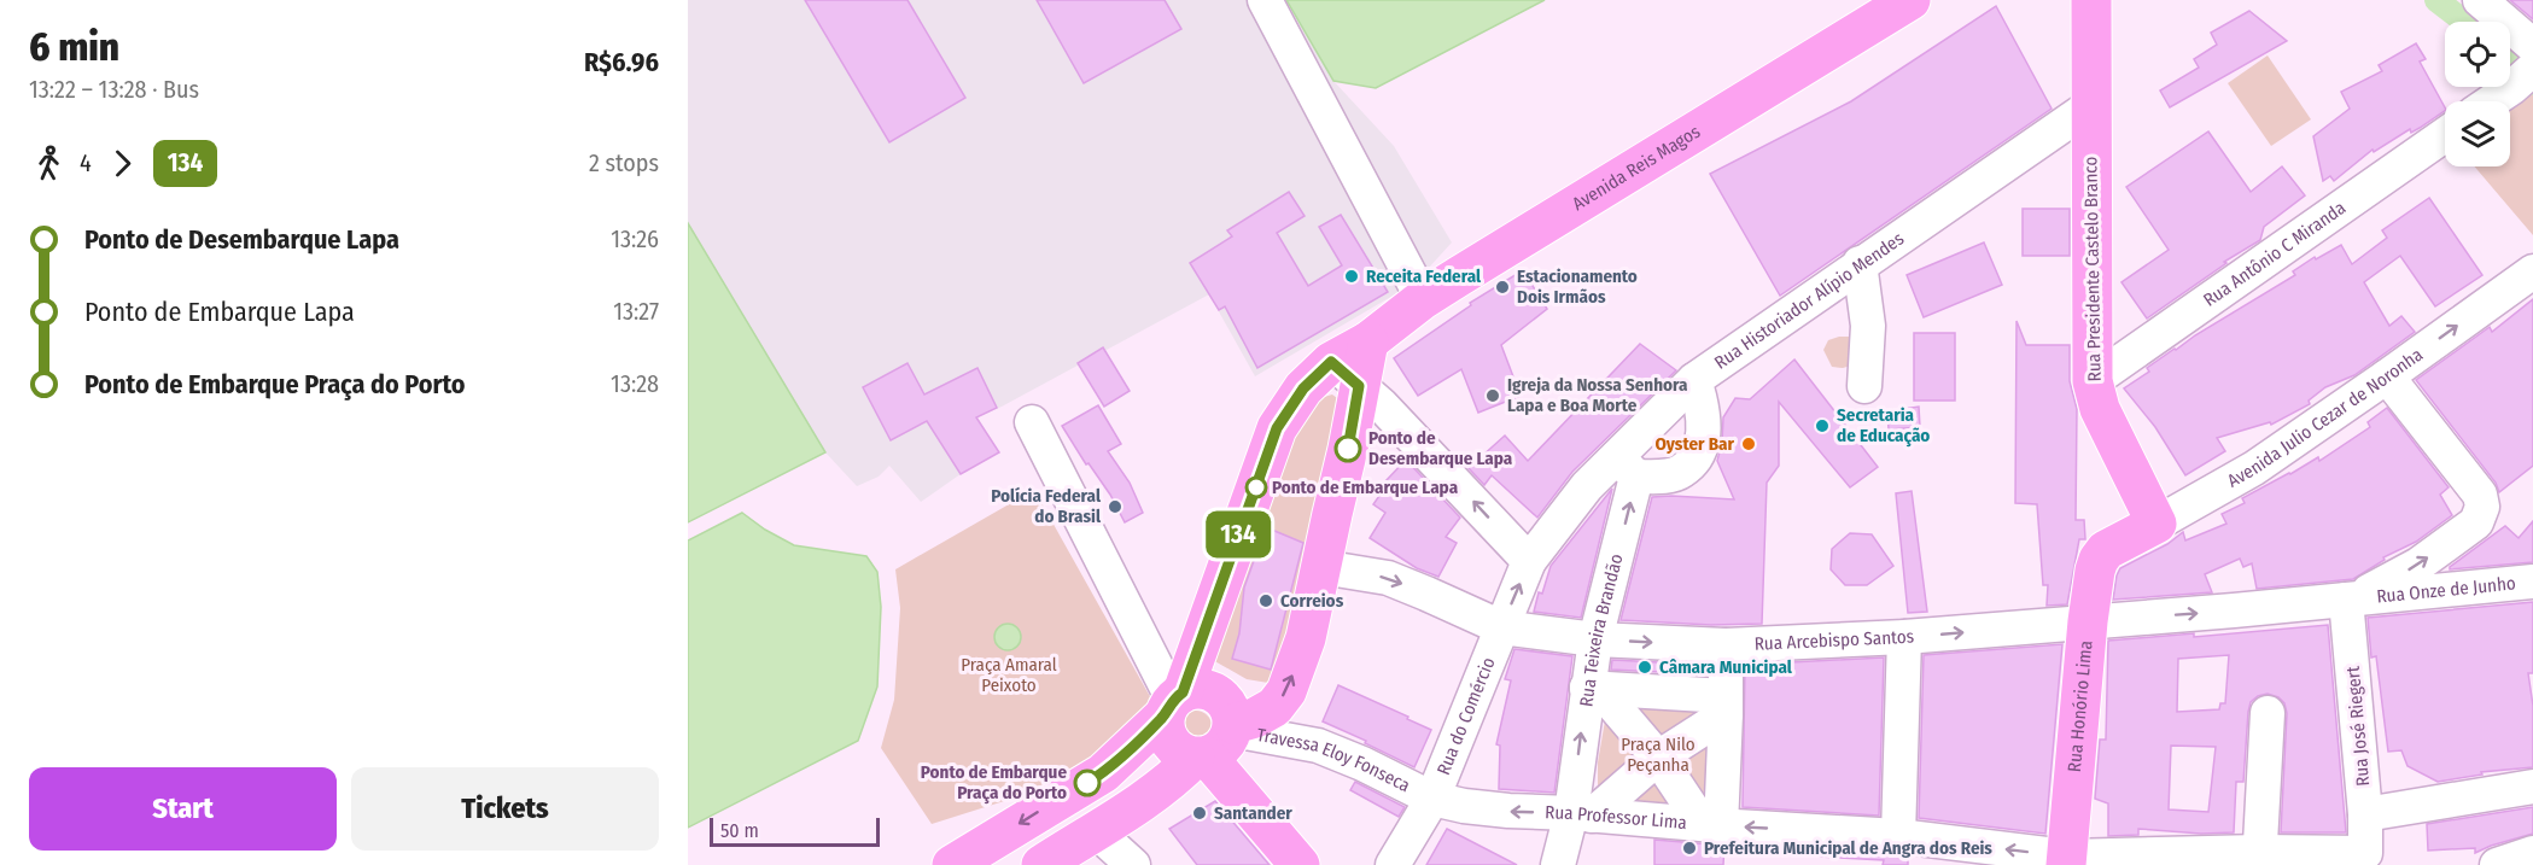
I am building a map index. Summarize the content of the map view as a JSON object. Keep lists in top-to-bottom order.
{
  "streets": {
    "main road": [
      "Avenida Reis Magos",
      "Rua Presidente Castelo Branco",
      "Avenida Julio Cezar de Noronha",
      "Rua Honório Lima"
    ],
    "street": [
      "Rua Antônio C Miranda",
      "Rua Historiador Alípio Mendes",
      "Rua Onze de Junho",
      "Rua Teixeira Brandão",
      "Rua Arcebispo Santos",
      "Rua do Comércio",
      "Rua José Riegert",
      "Travessa Eloy Fonseca",
      "Rua Professor Lima"
    ]
  },
  "crossings": [
    ["Avenida Reis Magos", "Travessa Eloy Fonseca"],
    ["Rua Antônio C Miranda", "Rua Presidente Castelo Branco"],
    ["Rua Presidente Castelo Branco", "Rua Historiador Alípio Mendes"],
    ["Rua Presidente Castelo Branco", "Avenida Julio Cezar de Noronha"],
    ["Rua Historiador Alípio Mendes", "Rua Teixeira Brandão"],
    ["Rua Historiador Alípio Mendes", "Rua do Comércio"],
    ["Avenida Julio Cezar de Noronha", "Rua Honório Lima"],
    ["Rua Onze de Junho", "Rua Arcebispo Santos"],
    ["Rua Onze de Junho", "Rua José Riegert"],
    ["Rua Teixeira Brandão", "Rua Arcebispo Santos"],
    ["Rua Teixeira Brandão", "Rua Professor Lima"],
    ["Rua Arcebispo Santos", "Rua Honório Lima"],
    ["Rua Arcebispo Santos", "Rua do Comércio"],
    ["Rua Arcebispo Santos", "Rua José Riegert"],
    ["Rua Honório Lima", "Rua Professor Lima"],
    ["Rua do Comércio", "Travessa Eloy Fonseca"],
    ["Rua do Comércio", "Rua Professor Lima"],
    ["Rua José Riegert", "Rua Professor Lima"],
    ["Travessa Eloy Fonseca", "Rua Professor Lima"]
  ],
  "one_way": ["Avenida Julio Cezar de Noronha", "Rua Arcebispo Santos", "Rua Professor Lima"],
  "parks": ["Praça Amaral Peixoto", "Praça Nilo Peçanha"],
  "places": [
    "Receita Federal",
    "Estacionamento Dois Irmãos",
    "Igreja da Nossa Senhora Lapa e Boa Morte",
    "Secretaria de Educação",
    "Oyster Bar",
    "Ponto de Desembarque Lapa",
    "Ponto de Embarque Lapa",
    "Polícia Federal do Brasil",
    "Correios",
    "Câmara Municipal",
    "Ponto de Embarque Praça do Porto",
    "Santander",
    "Prefeitura Municipal de Angra dos Reis"
  ],
  "lines": ["bus line 134"],
  "scale_bar": "50 m",
  "page": {
    "heading": ["6 min", "13:22 – 13:28 · Bus", "R$6.96"],
    "on_map": "134",
    "legs": ["4", "134", "2 stops"],
    "list": [
      {
        "name": "Ponto de Desembarque Lapa",
        "value": "13:26"
      },
      {
        "name": "Ponto de Embarque Lapa",
        "value": "13:27"
      },
      {
        "name": "Ponto de Embarque Praça do Porto",
        "value": "13:28"
      }
    ],
    "buttons": ["Start", "Tickets"],
    "scale": "50 m"
  }
}
